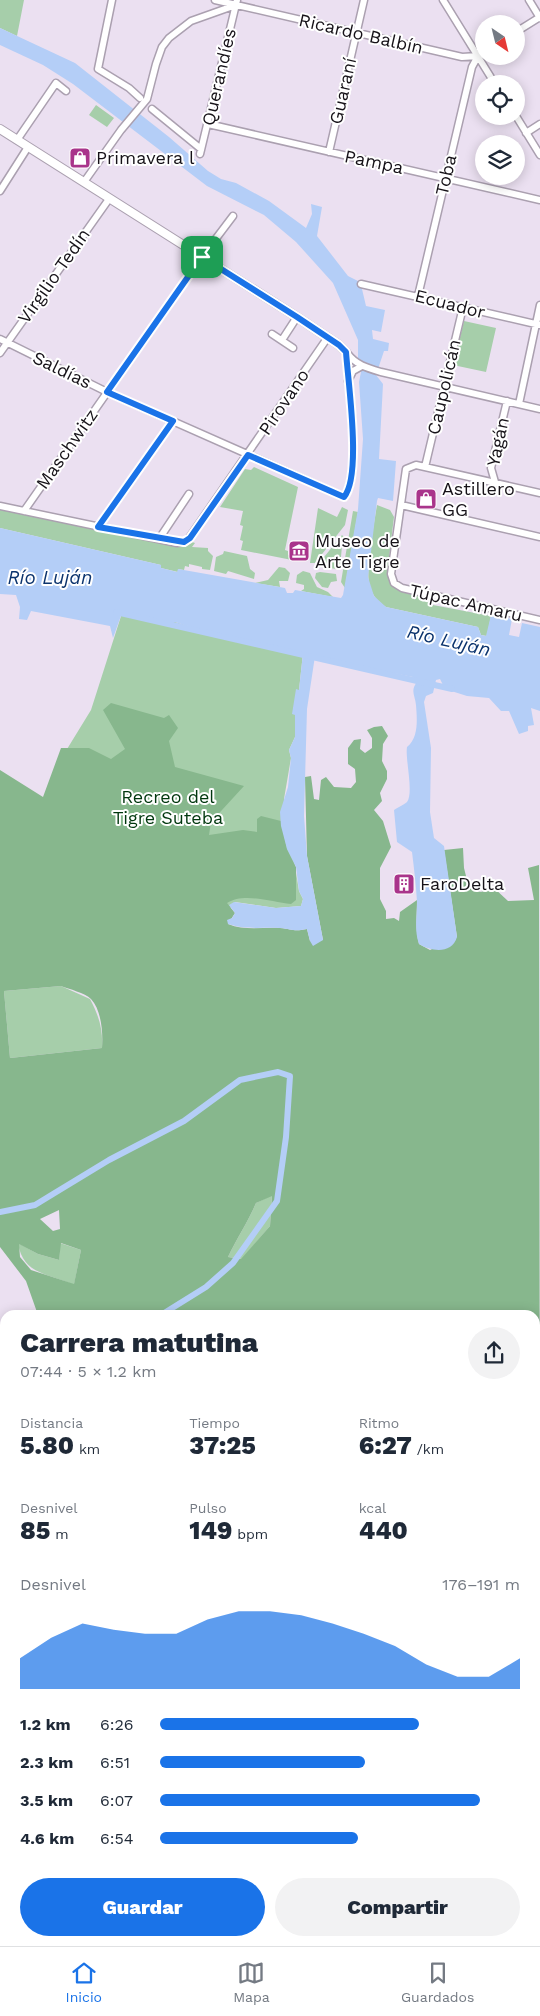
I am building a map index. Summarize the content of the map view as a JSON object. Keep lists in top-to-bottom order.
{
  "streets": {
    "street": [
      "Ricardo Balbín",
      "Querandíes",
      "Guaraní",
      "Pampa",
      "Toba",
      "Virgilio Tedín",
      "Ecuador",
      "Saldías",
      "Caupolicán",
      "Pirovano",
      "Yagán",
      "Maschwitz",
      "Túpac Amaru"
    ]
  },
  "crossings": [
    ["Ricardo Balbín", "Querandíes"],
    ["Ricardo Balbín", "Guaraní"],
    ["Querandíes", "Pampa"],
    ["Guaraní", "Pampa"],
    ["Pampa", "Toba"],
    ["Toba", "Ecuador"],
    ["Virgilio Tedín", "Saldías"],
    ["Ecuador", "Caupolicán"],
    ["Ecuador", "Yagán"],
    ["Saldías", "Pirovano"],
    ["Saldías", "Maschwitz"]
  ],
  "water": ["Río Luján"],
  "parks": ["Recreo del Tigre Suteba"],
  "places": {
    "shop": ["Primavera l", "Astillero GG"],
    "museum": ["Museo de Arte Tigre"],
    "building": ["FaroDelta"]
  },
  "north": "bottom right",
  "page": {
    "heading": ["Carrera matutina", "07:44 · 5 × 1.2 km"],
    "stats": [
      ["Distancia", "5.80 km"],
      ["Tiempo", "37:25"],
      ["Ritmo", "6:27 /km"],
      ["Desnivel", "85 m"],
      ["Pulso", "149 bpm"],
      ["kcal", "440"]
    ],
    "chart": ["Desnivel", "176–191 m"],
    "list": [
      {
        "name": "1.2 km",
        "note": "6:26"
      },
      {
        "name": "2.3 km",
        "note": "6:51"
      },
      {
        "name": "3.5 km",
        "note": "6:07"
      },
      {
        "name": "4.6 km",
        "note": "6:54"
      }
    ],
    "buttons": ["Guardar", "Compartir"],
    "tabs": ["Inicio", "Mapa", "Guardados"]
  }
}
